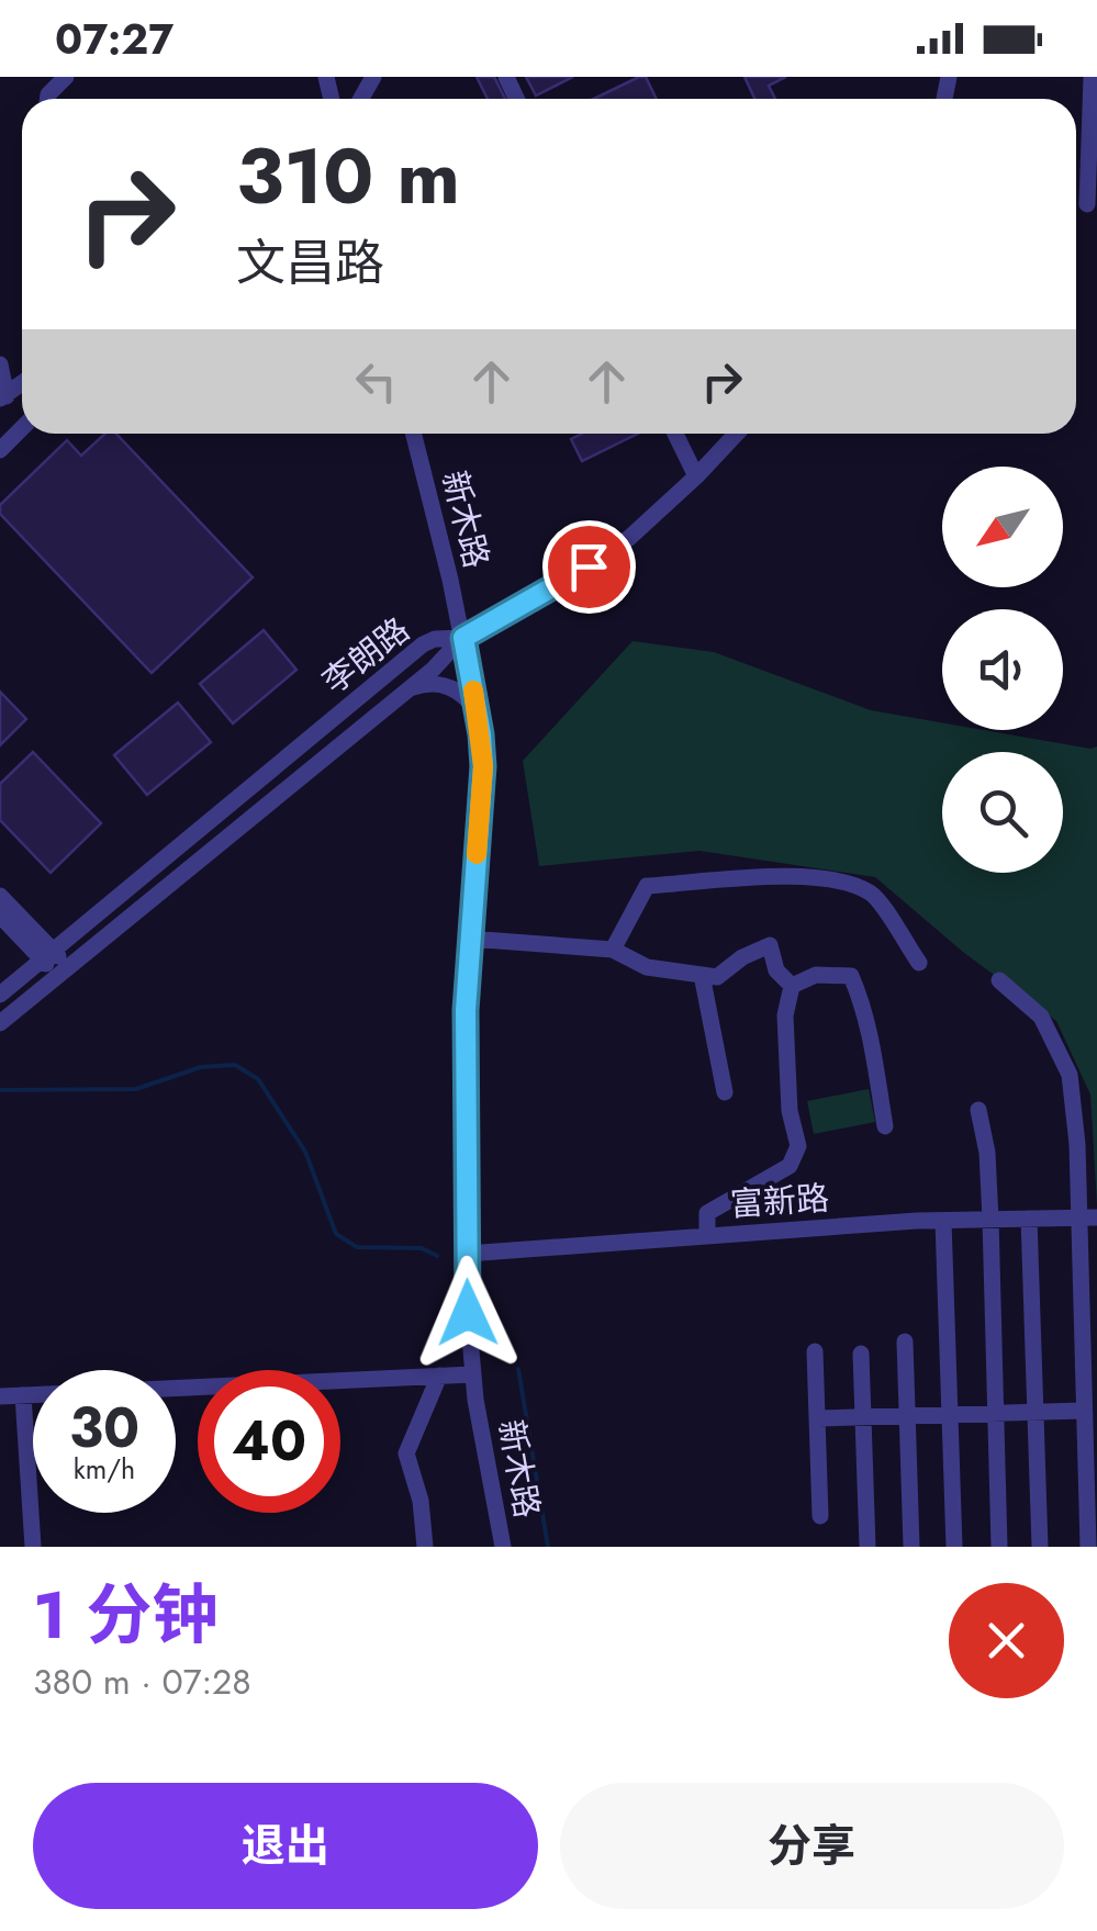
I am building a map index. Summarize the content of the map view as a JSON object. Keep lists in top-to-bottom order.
{
  "streets": {
    "street": ["新木路", "李朗路", "富新路"]
  },
  "crossings": [
    ["新木路", "李朗路"],
    ["新木路", "富新路"]
  ],
  "north": "bottom left",
  "page": {
    "status": "07:27",
    "turn": ["310 m", "文昌路"],
    "speed": "30 km/h",
    "limit": "40",
    "heading": ["1 分钟", "380 m · 07:28"],
    "buttons": ["退出", "分享"]
  }
}
